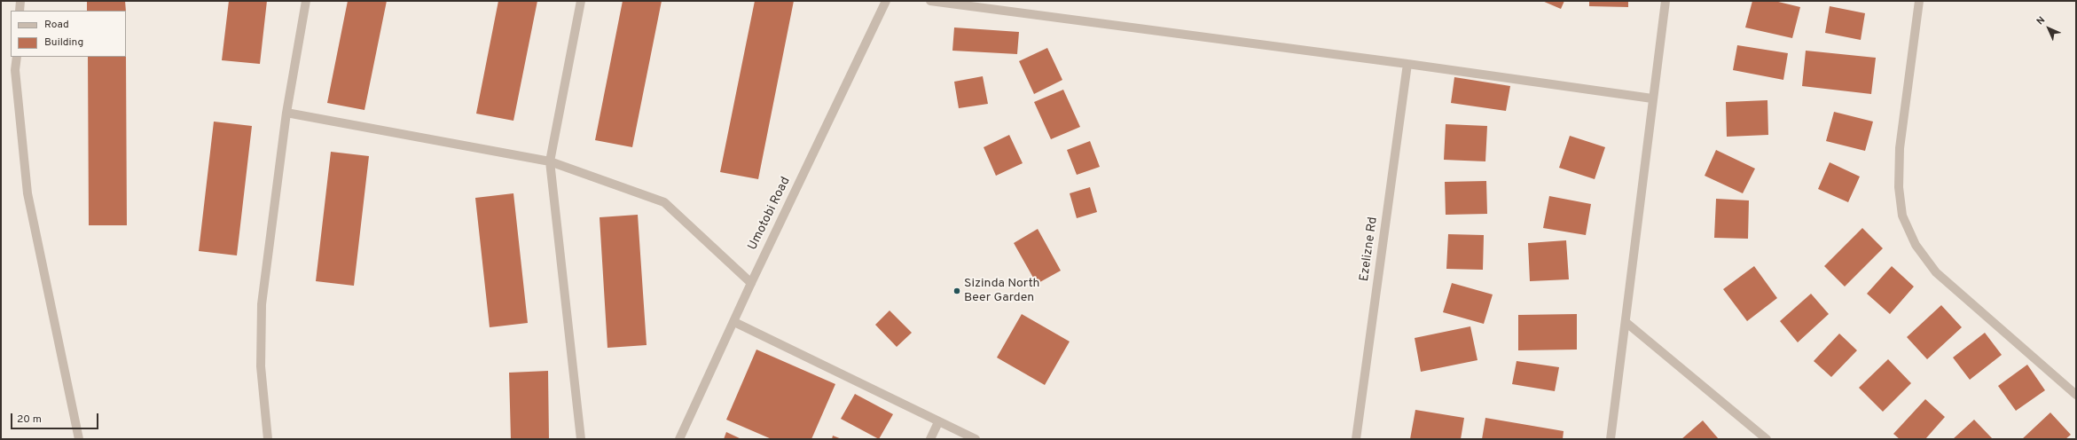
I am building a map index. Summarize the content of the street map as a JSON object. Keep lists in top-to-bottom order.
{
  "streets": {
    "street": ["Umotobi Road", "Ezelizne Rd"]
  },
  "places": ["Sizinda North Beer Garden"],
  "legend": ["Road", "Building"],
  "scale_bar": "20 m",
  "north": "top left"
}
